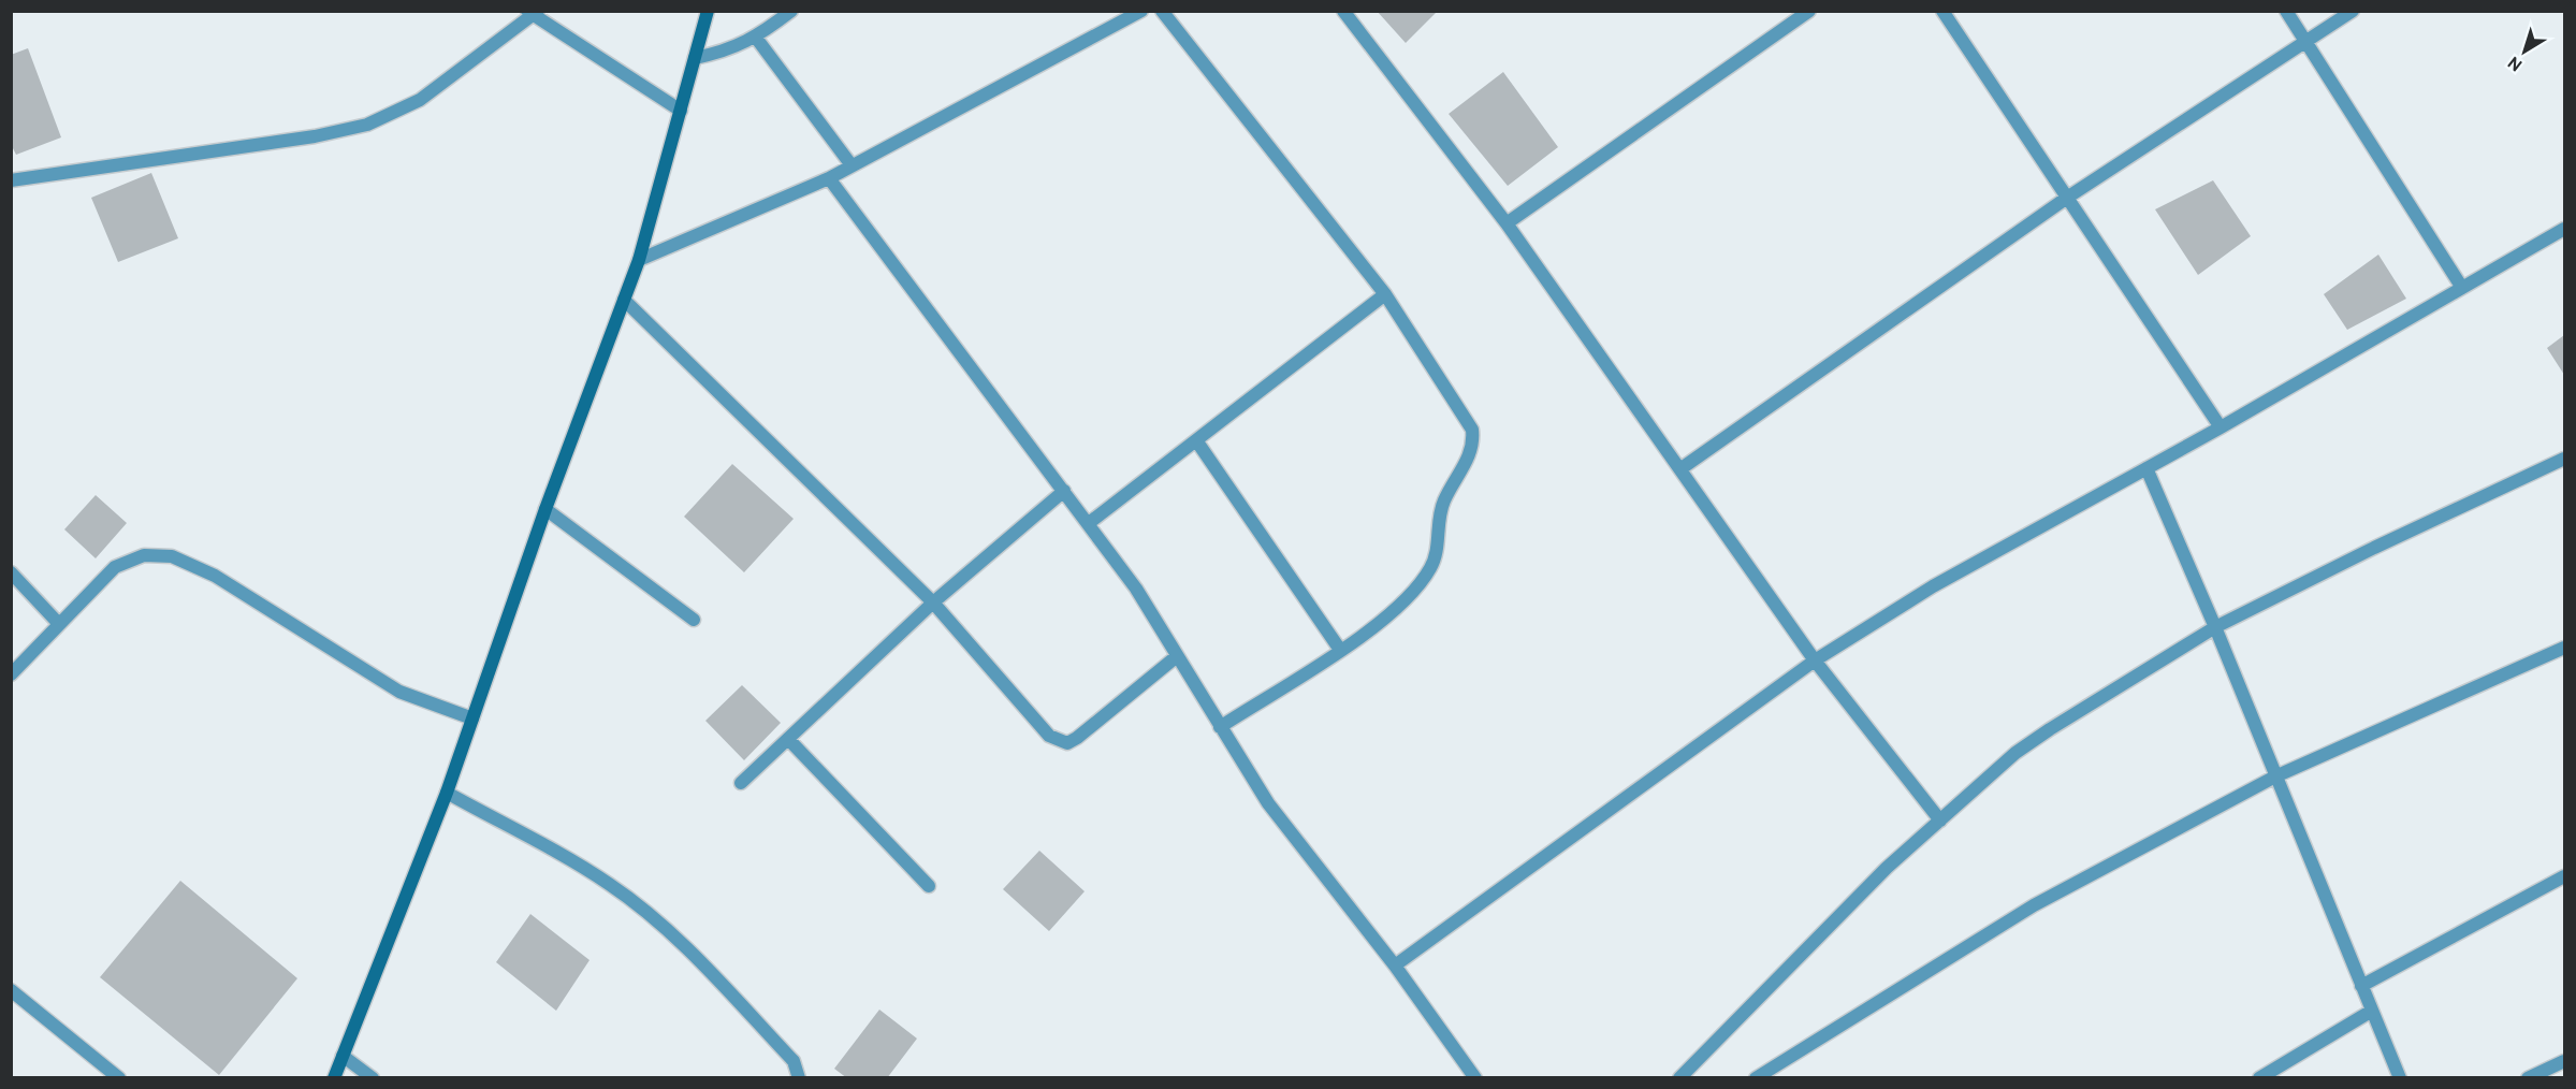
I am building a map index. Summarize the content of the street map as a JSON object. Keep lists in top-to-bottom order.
{
  "north": "bottom left"
}
